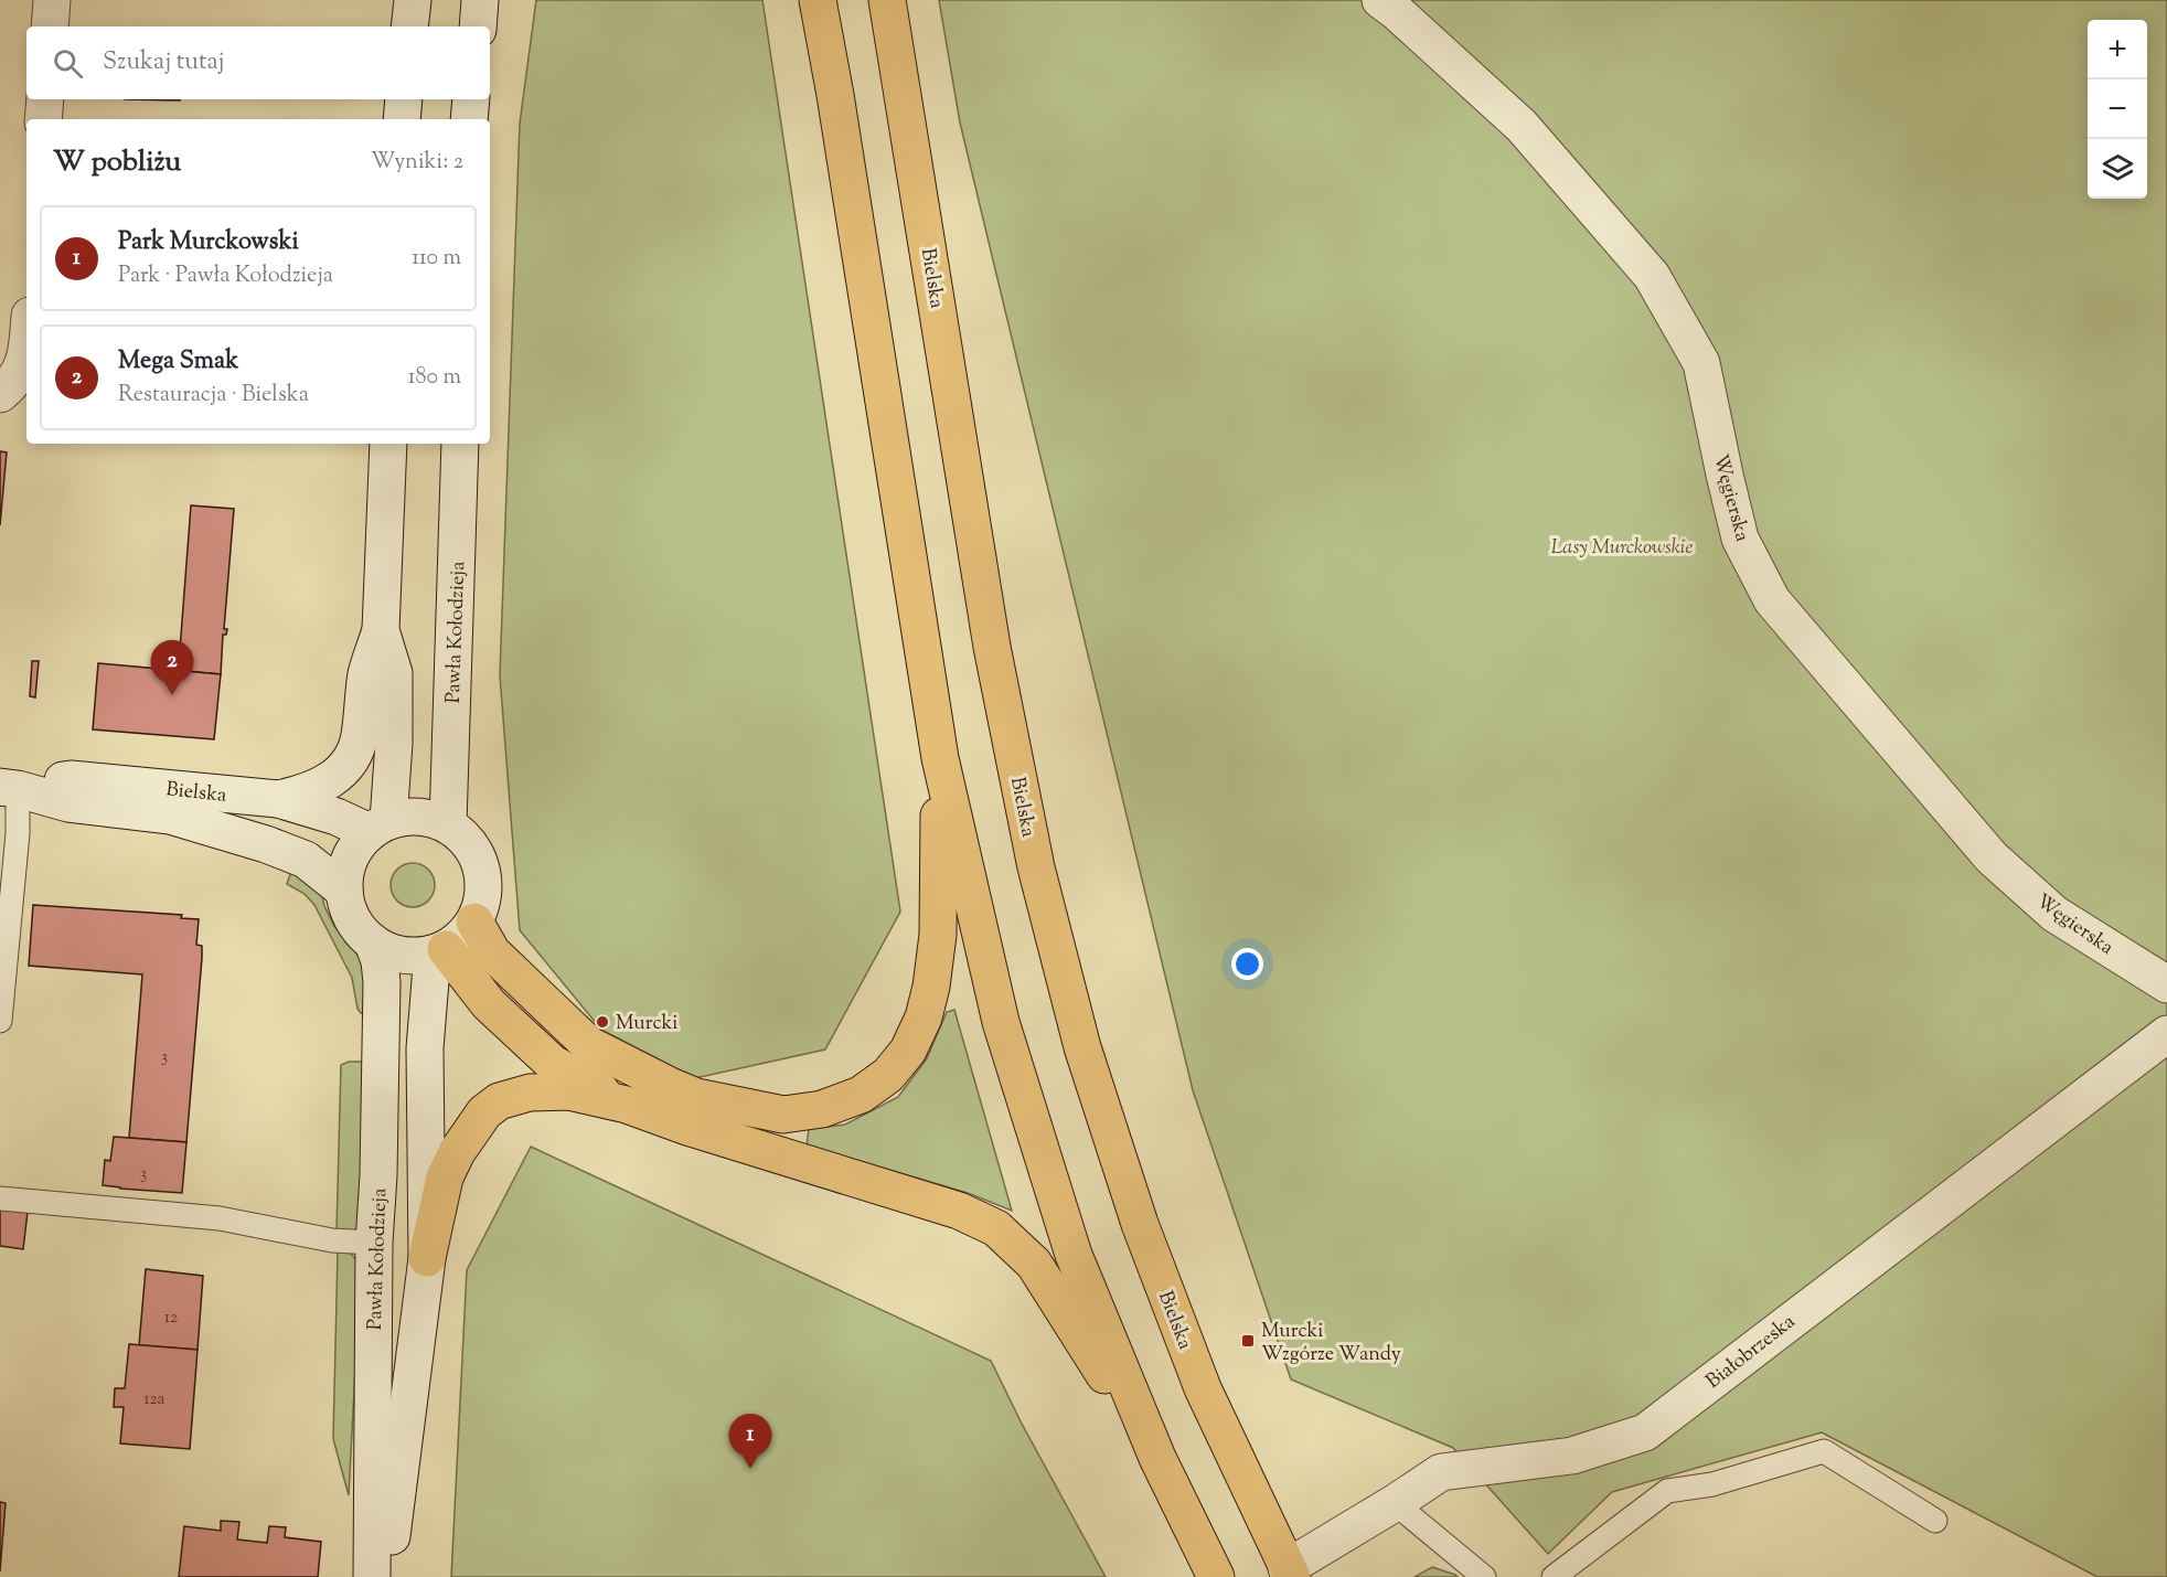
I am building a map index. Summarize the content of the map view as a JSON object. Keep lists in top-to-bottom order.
{
  "streets": {
    "main road": ["Bielska"],
    "street": ["Węgierska", "Pawła Kołodzieja", "Białobrzeska"]
  },
  "crossings": [
    ["Bielska", "Pawła Kołodzieja"],
    ["Bielska", "Białobrzeska"]
  ],
  "parks": ["Lasy Murckowskie"],
  "places": {
    "other": ["Murcki"],
    "transit": ["Murcki Wzgórze Wandy"]
  },
  "house_numbers": [
    "3",
    "3",
    "12",
    "12a"
  ],
  "page": {
    "map_buttons": ["+", "−"],
    "search": "Szukaj tutaj",
    "heading": ["W pobliżu", "Wyniki: 2"],
    "list": [
      {
        "mark": "1",
        "name": "Park Murckowski",
        "note": "Park · Pawła Kołodzieja",
        "value": "110 m"
      },
      {
        "mark": "2",
        "name": "Mega Smak",
        "note": "Restauracja · Bielska",
        "value": "180 m"
      }
    ],
    "pins": ["2", "1"]
  }
}
